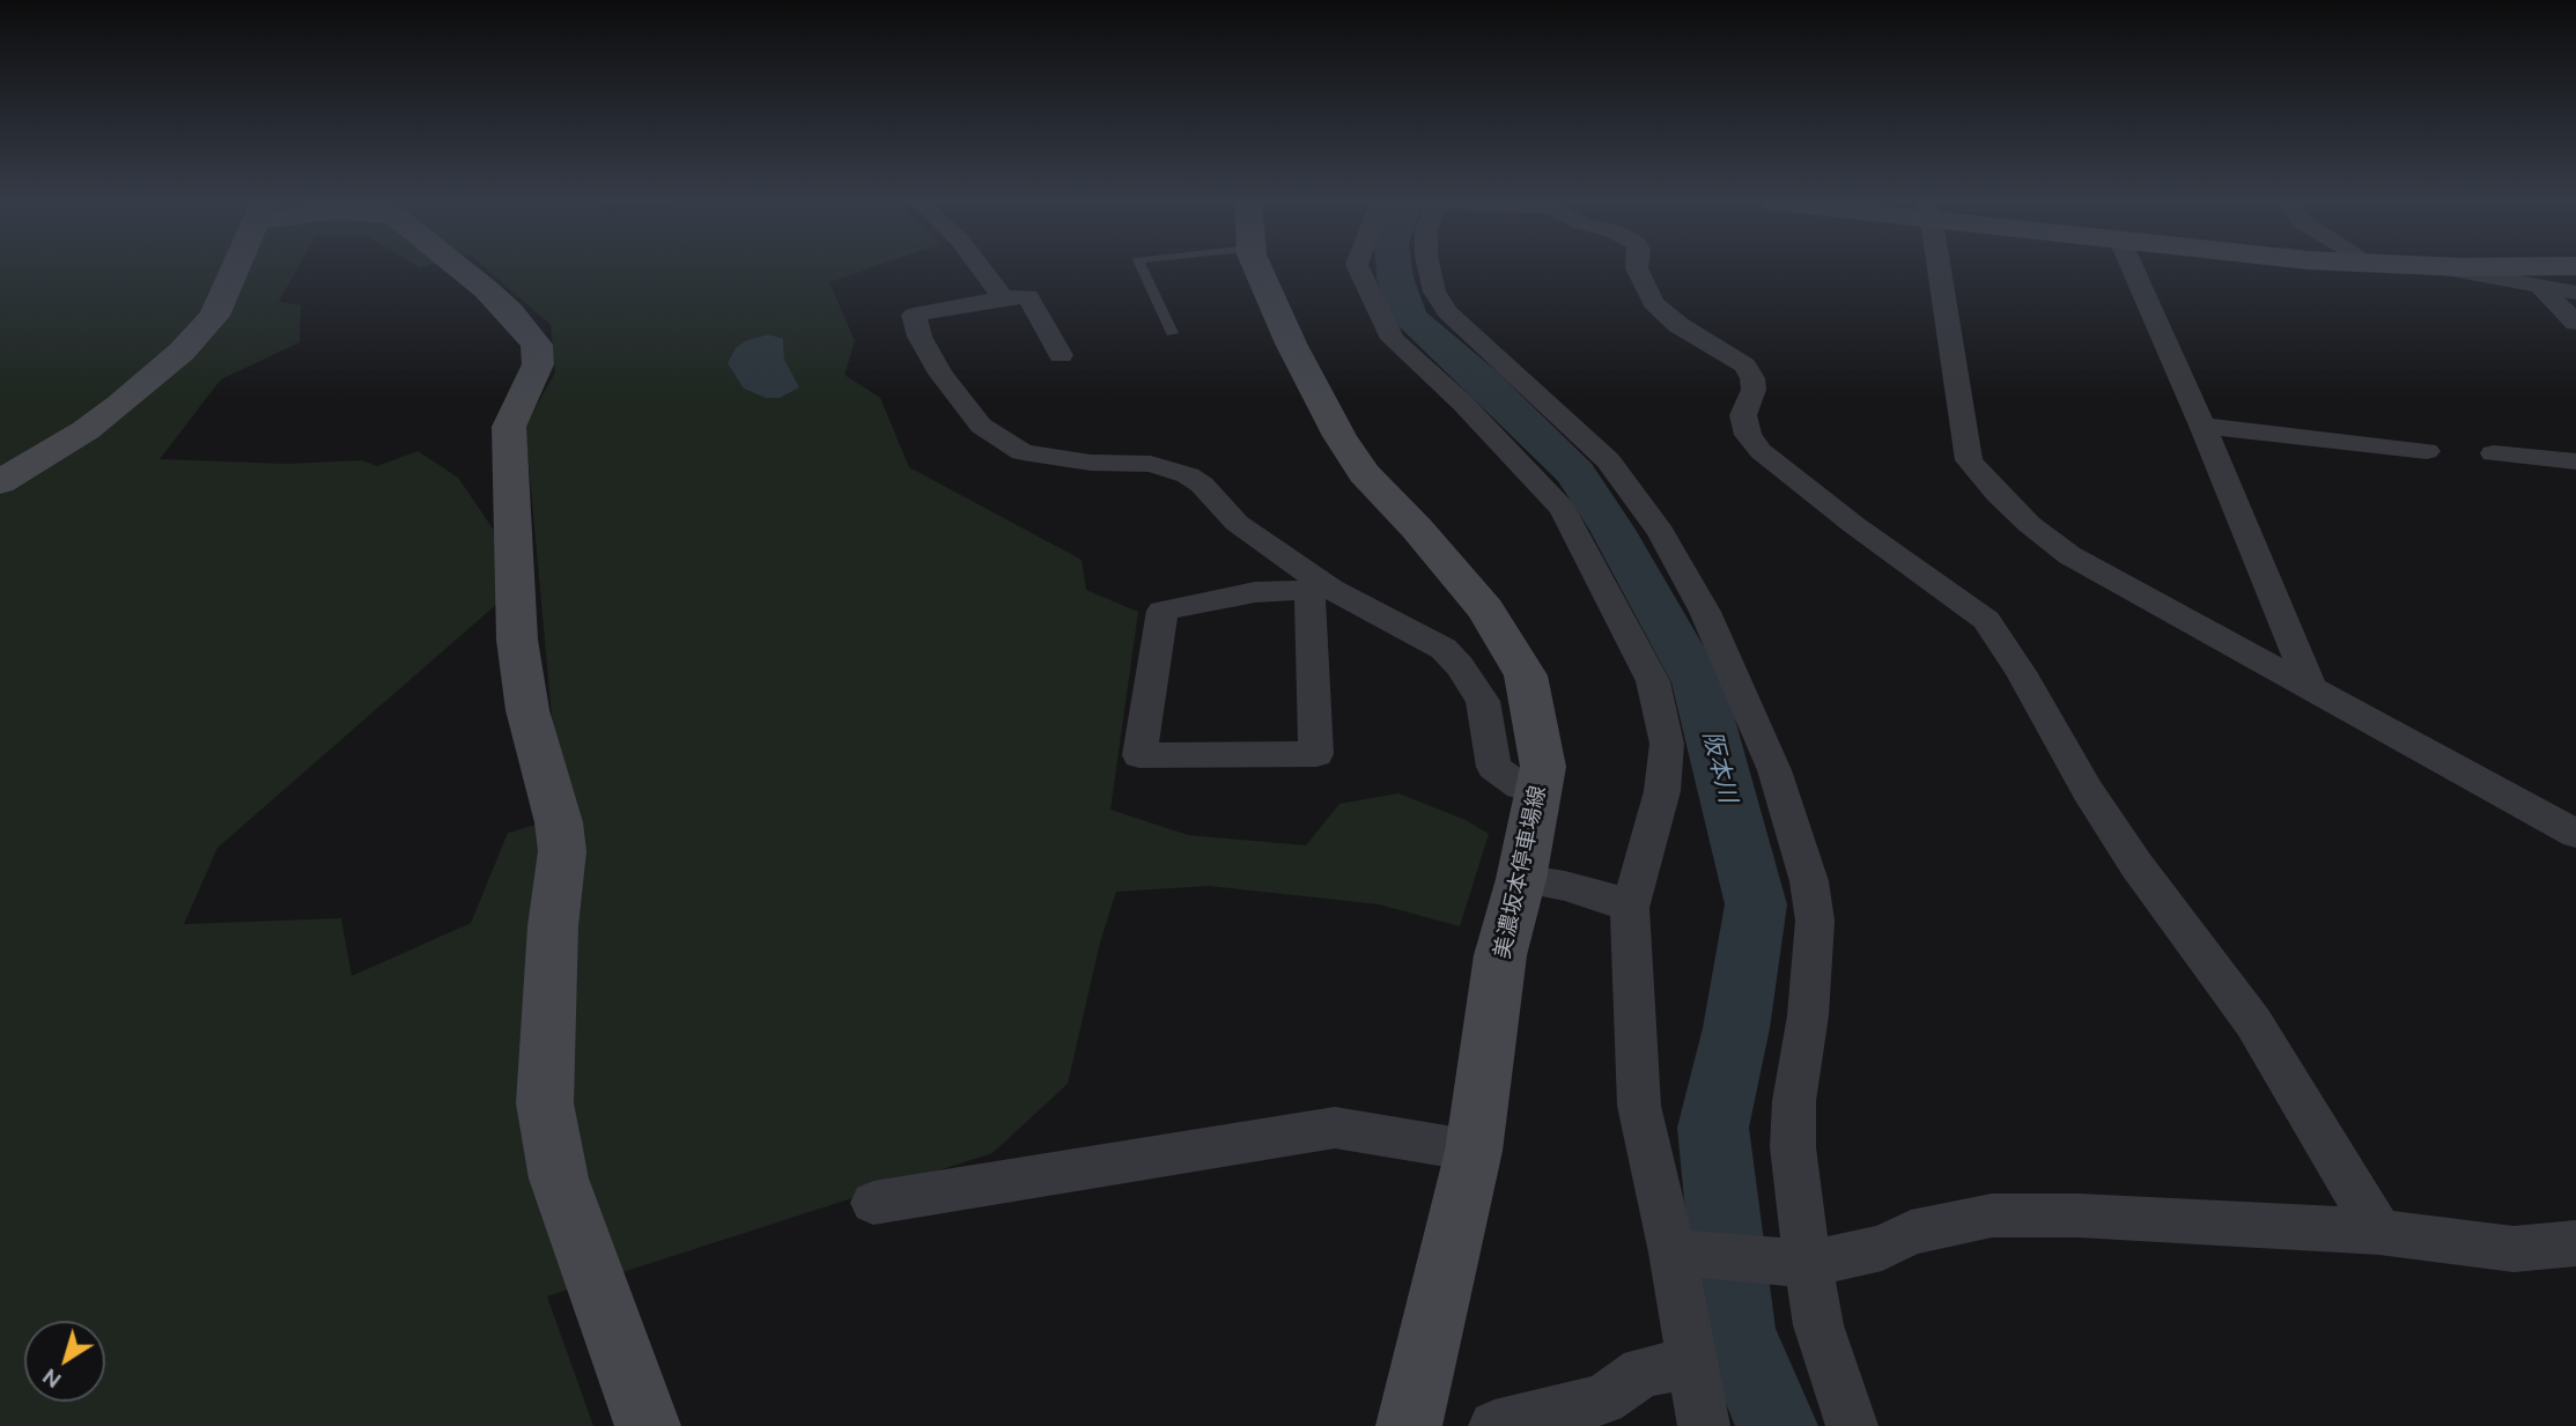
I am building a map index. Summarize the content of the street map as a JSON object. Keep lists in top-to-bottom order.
{
  "streets": {
    "street": ["美濃坂本停車場線"]
  },
  "water": ["阪本川"],
  "north": "bottom left"
}
